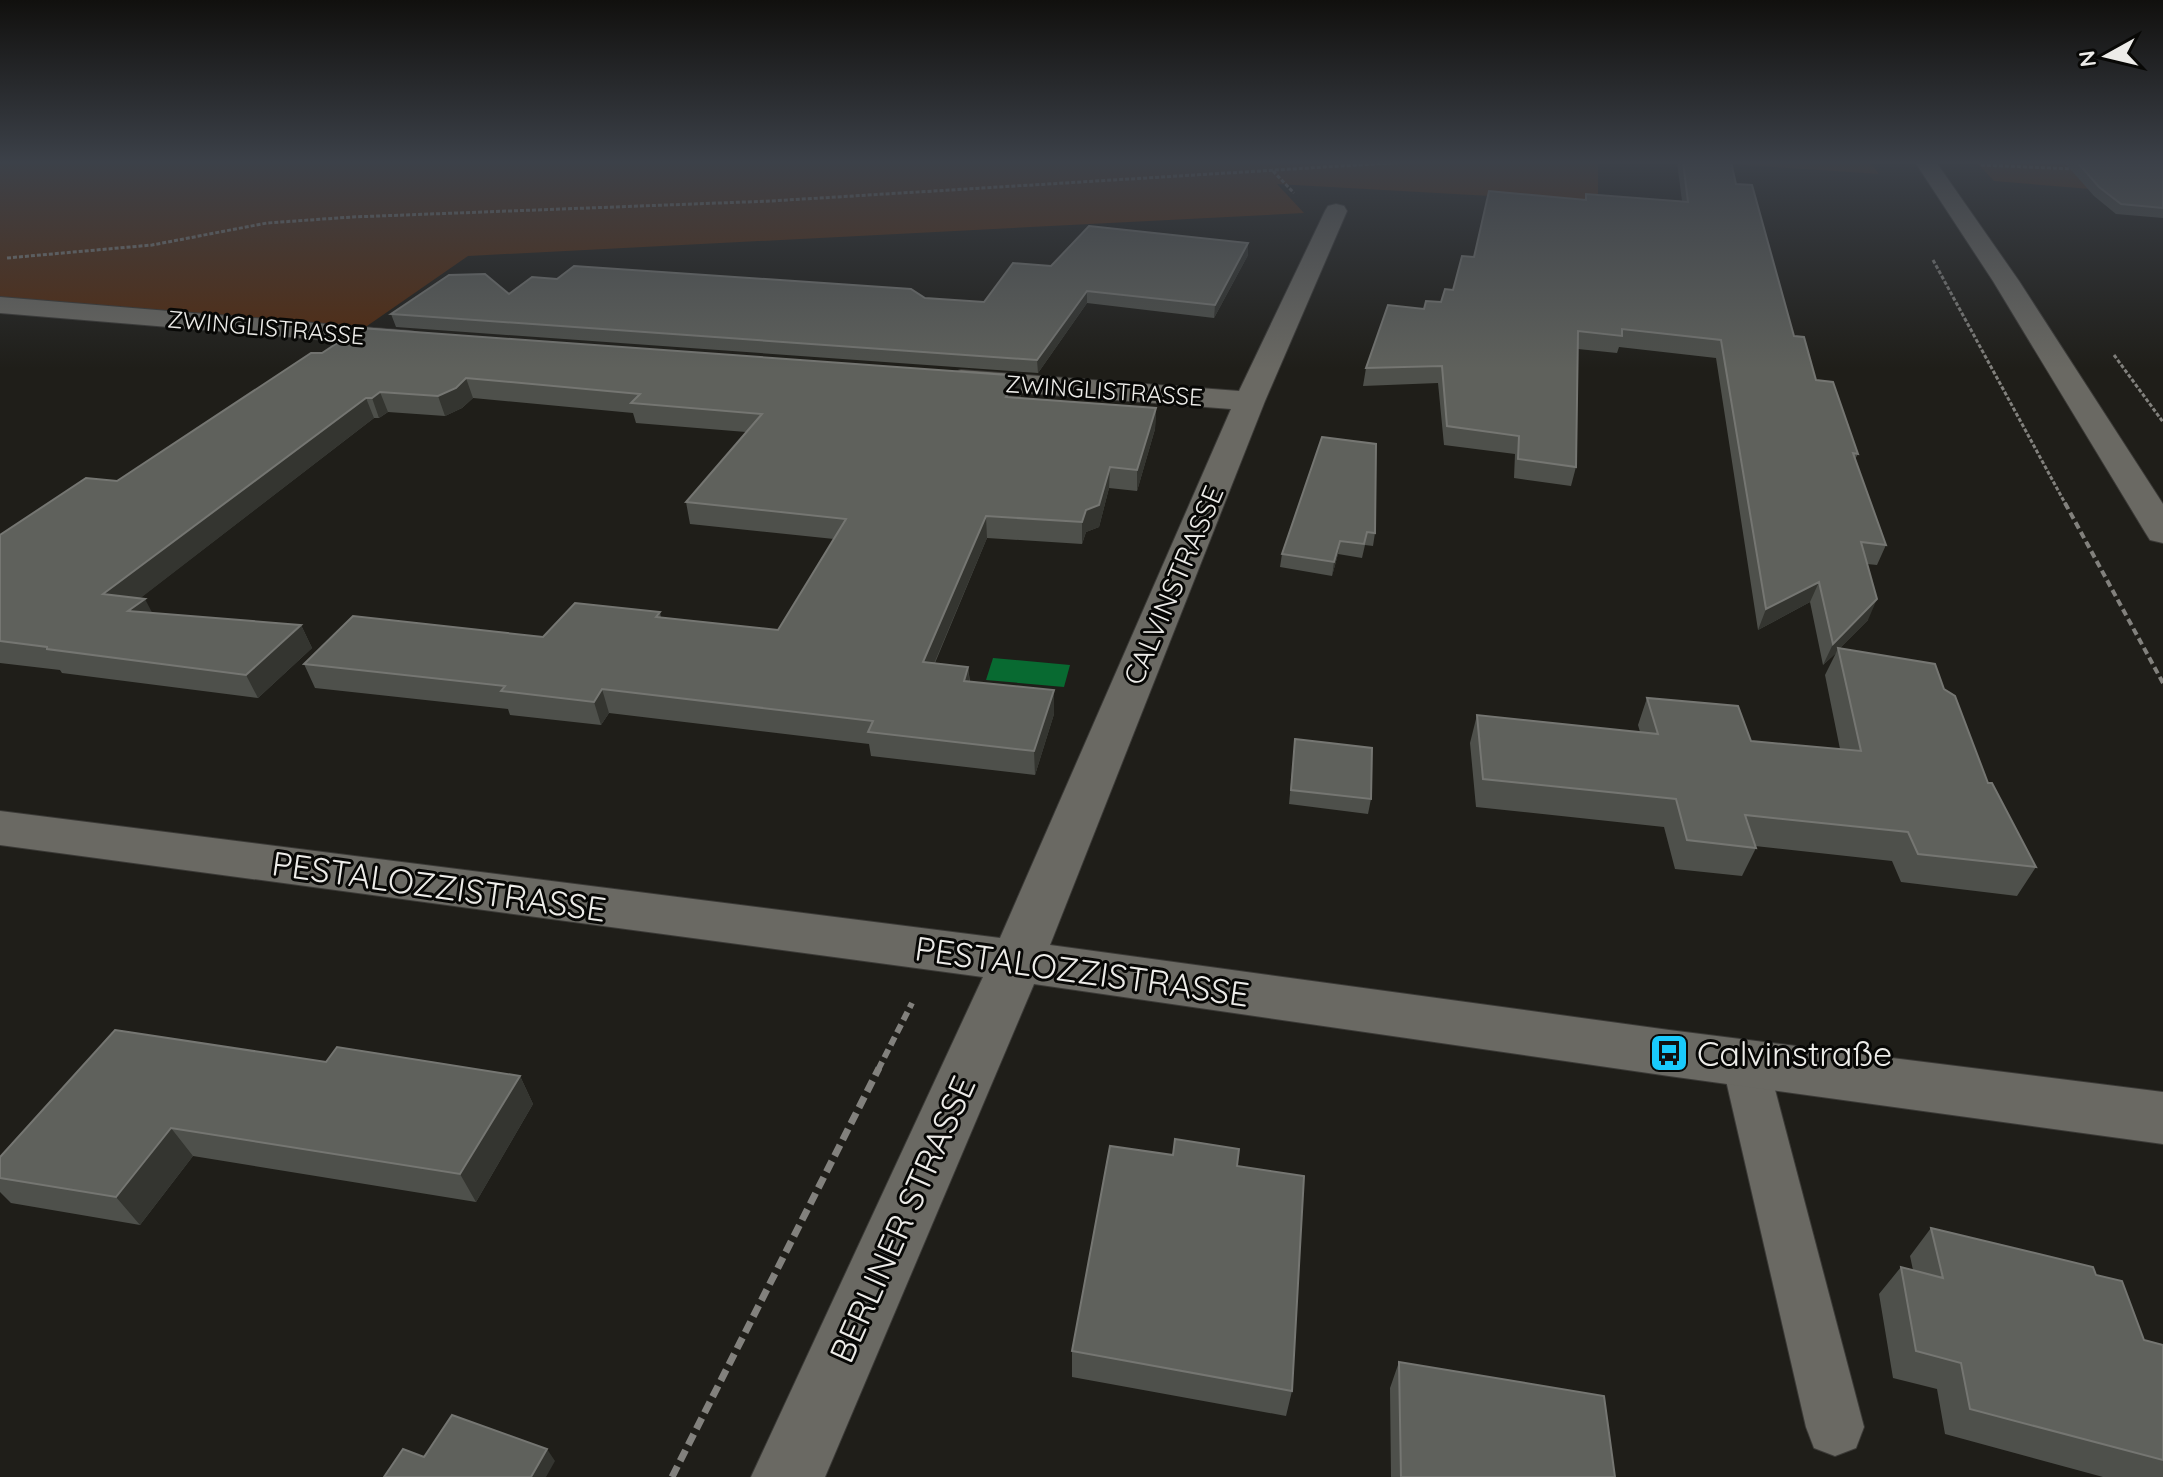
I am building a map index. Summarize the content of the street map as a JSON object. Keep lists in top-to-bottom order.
{
  "streets": {
    "street": [
      "ZWINGLISTRASSE",
      "CALVINSTRASSE",
      "PESTALOZZISTRASSE",
      "BERLINER STRASSE"
    ]
  },
  "crossings": [
    ["ZWINGLISTRASSE", "CALVINSTRASSE"],
    ["CALVINSTRASSE", "PESTALOZZISTRASSE"],
    ["CALVINSTRASSE", "BERLINER STRASSE"],
    ["PESTALOZZISTRASSE", "BERLINER STRASSE"]
  ],
  "places": {
    "bus stop": ["Calvinstraße"]
  },
  "north": "left"
}
